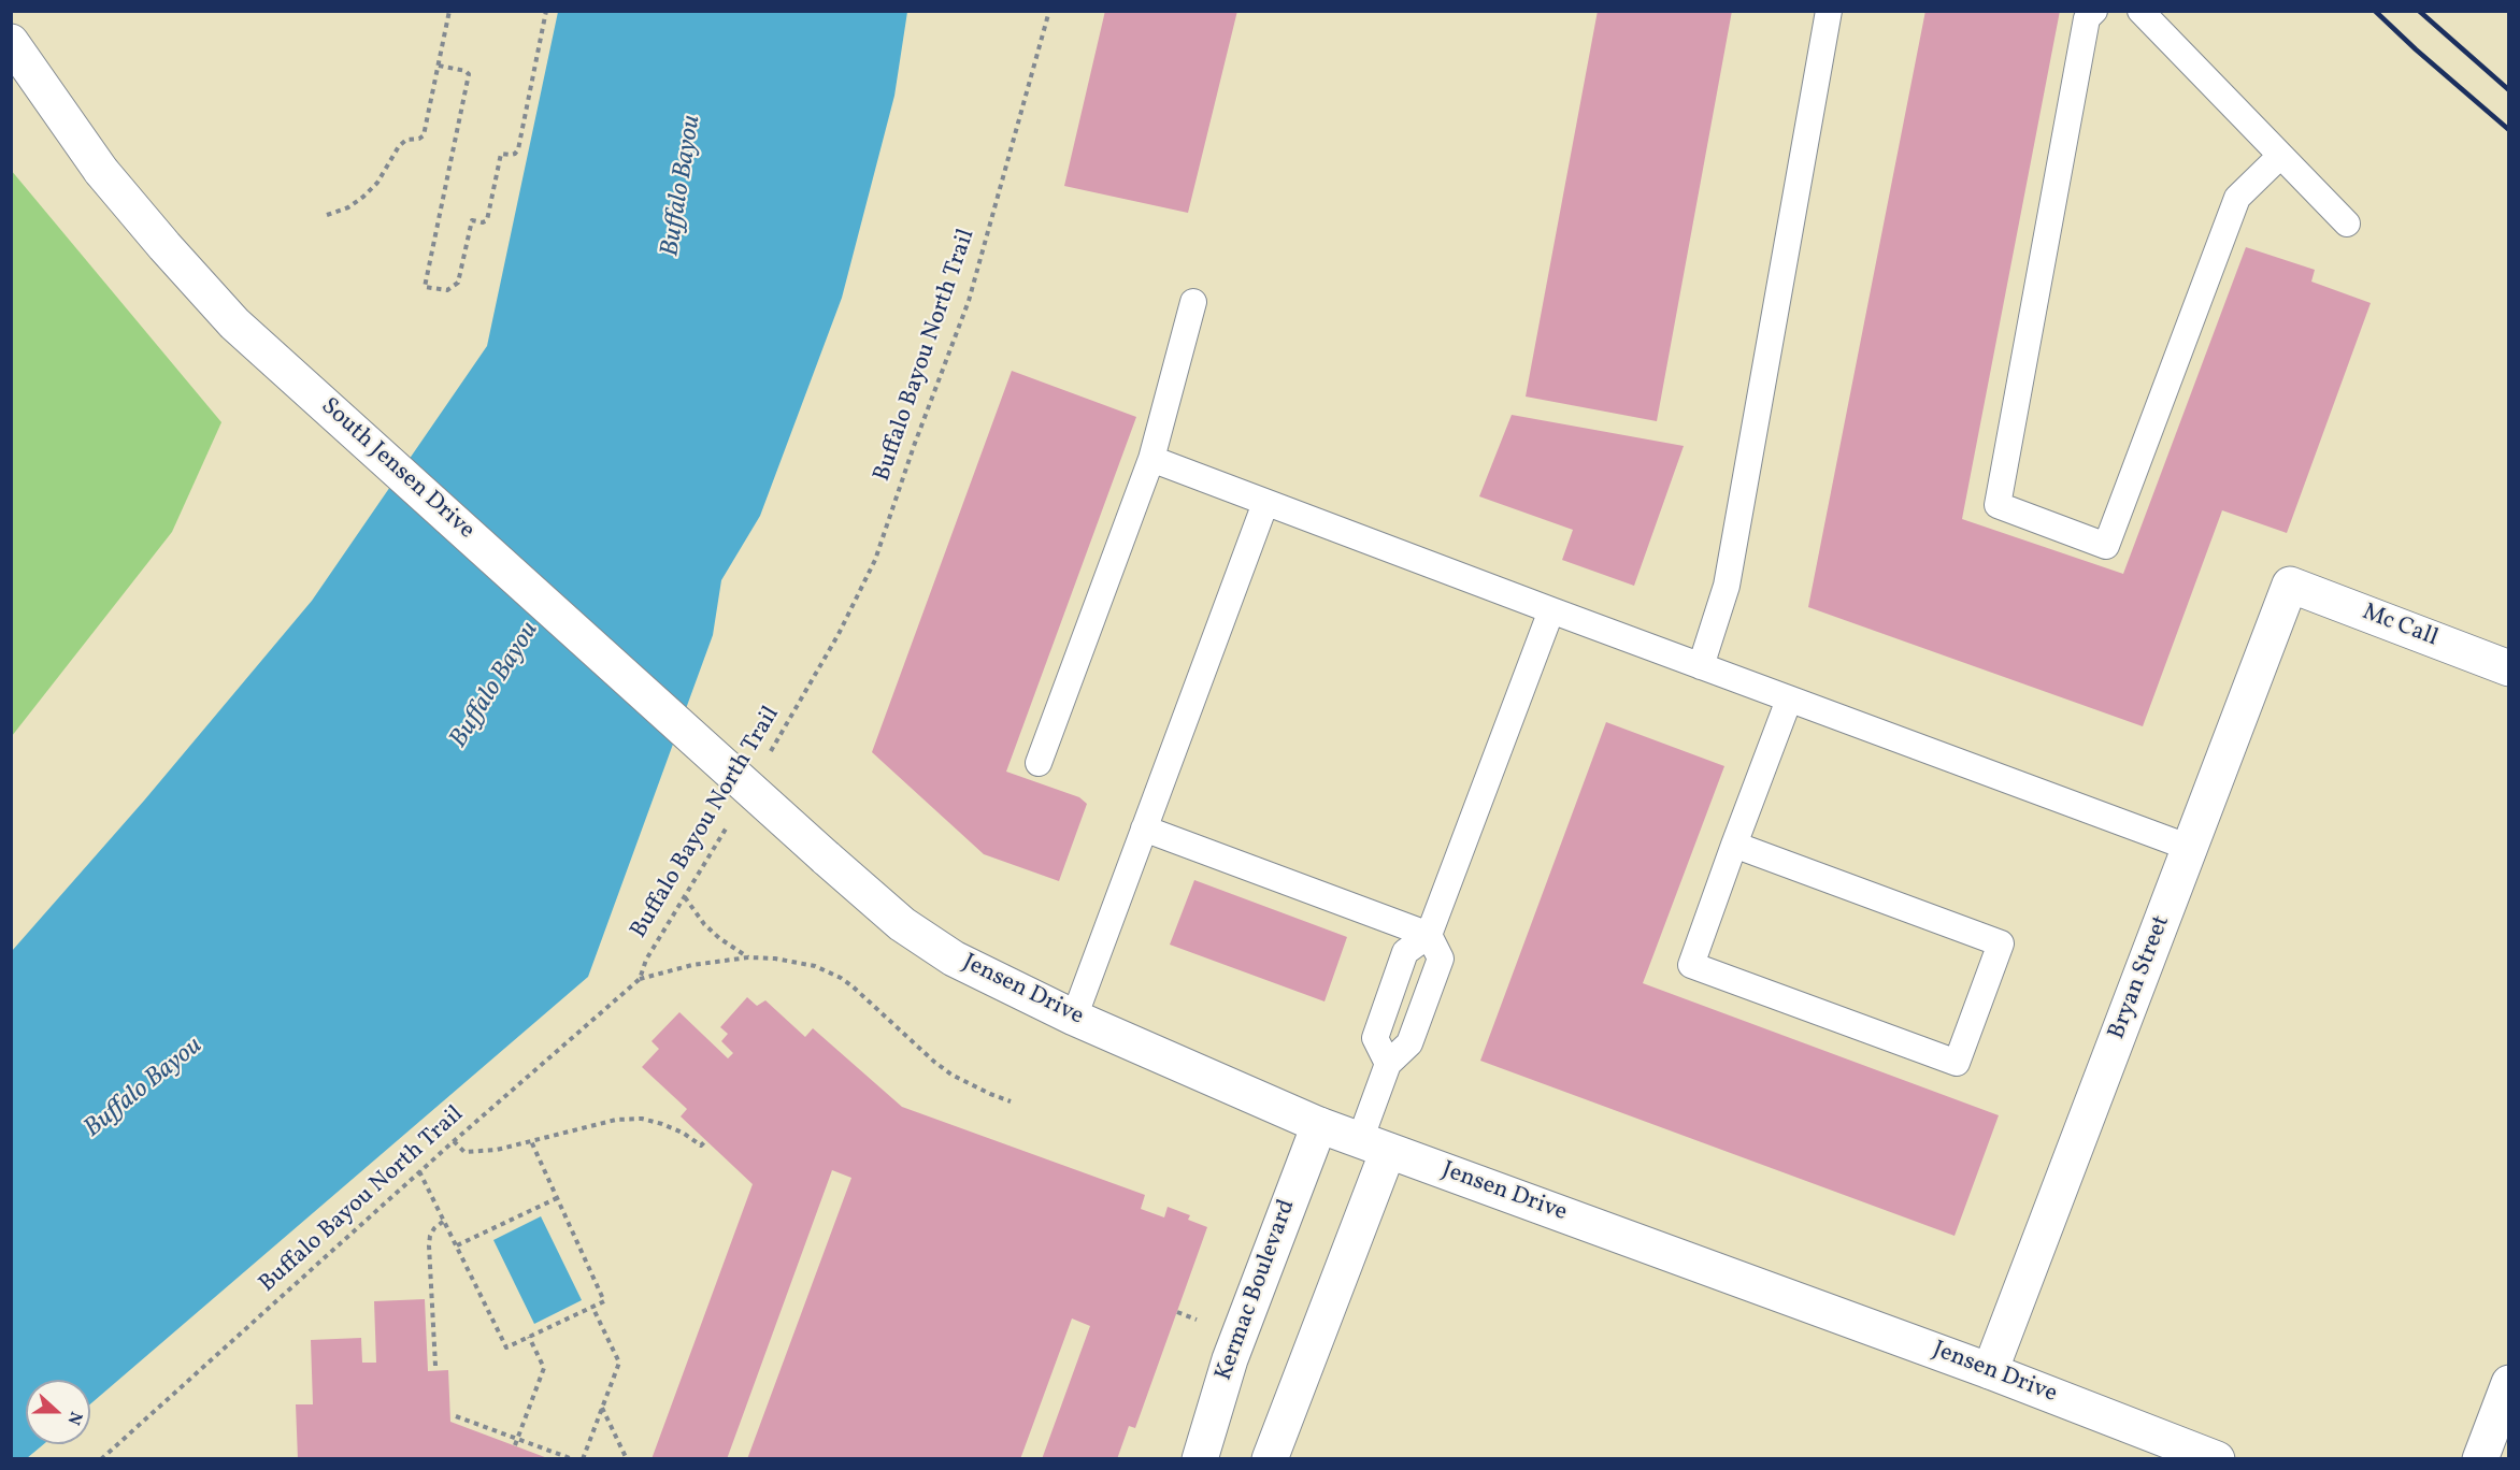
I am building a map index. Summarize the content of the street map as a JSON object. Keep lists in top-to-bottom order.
{
  "streets": {
    "main road": [
      "South Jensen Drive",
      "Mc Call",
      "Bryan Street",
      "Jensen Drive",
      "Kermac Boulevard"
    ],
    "path": ["Buffalo Bayou North Trail"]
  },
  "crossings": [
    ["South Jensen Drive", "Jensen Drive"],
    ["Mc Call", "Bryan Street"],
    ["Bryan Street", "Jensen Drive"],
    ["Jensen Drive", "Kermac Boulevard"]
  ],
  "water": ["Buffalo Bayou"],
  "north": "right"
}
